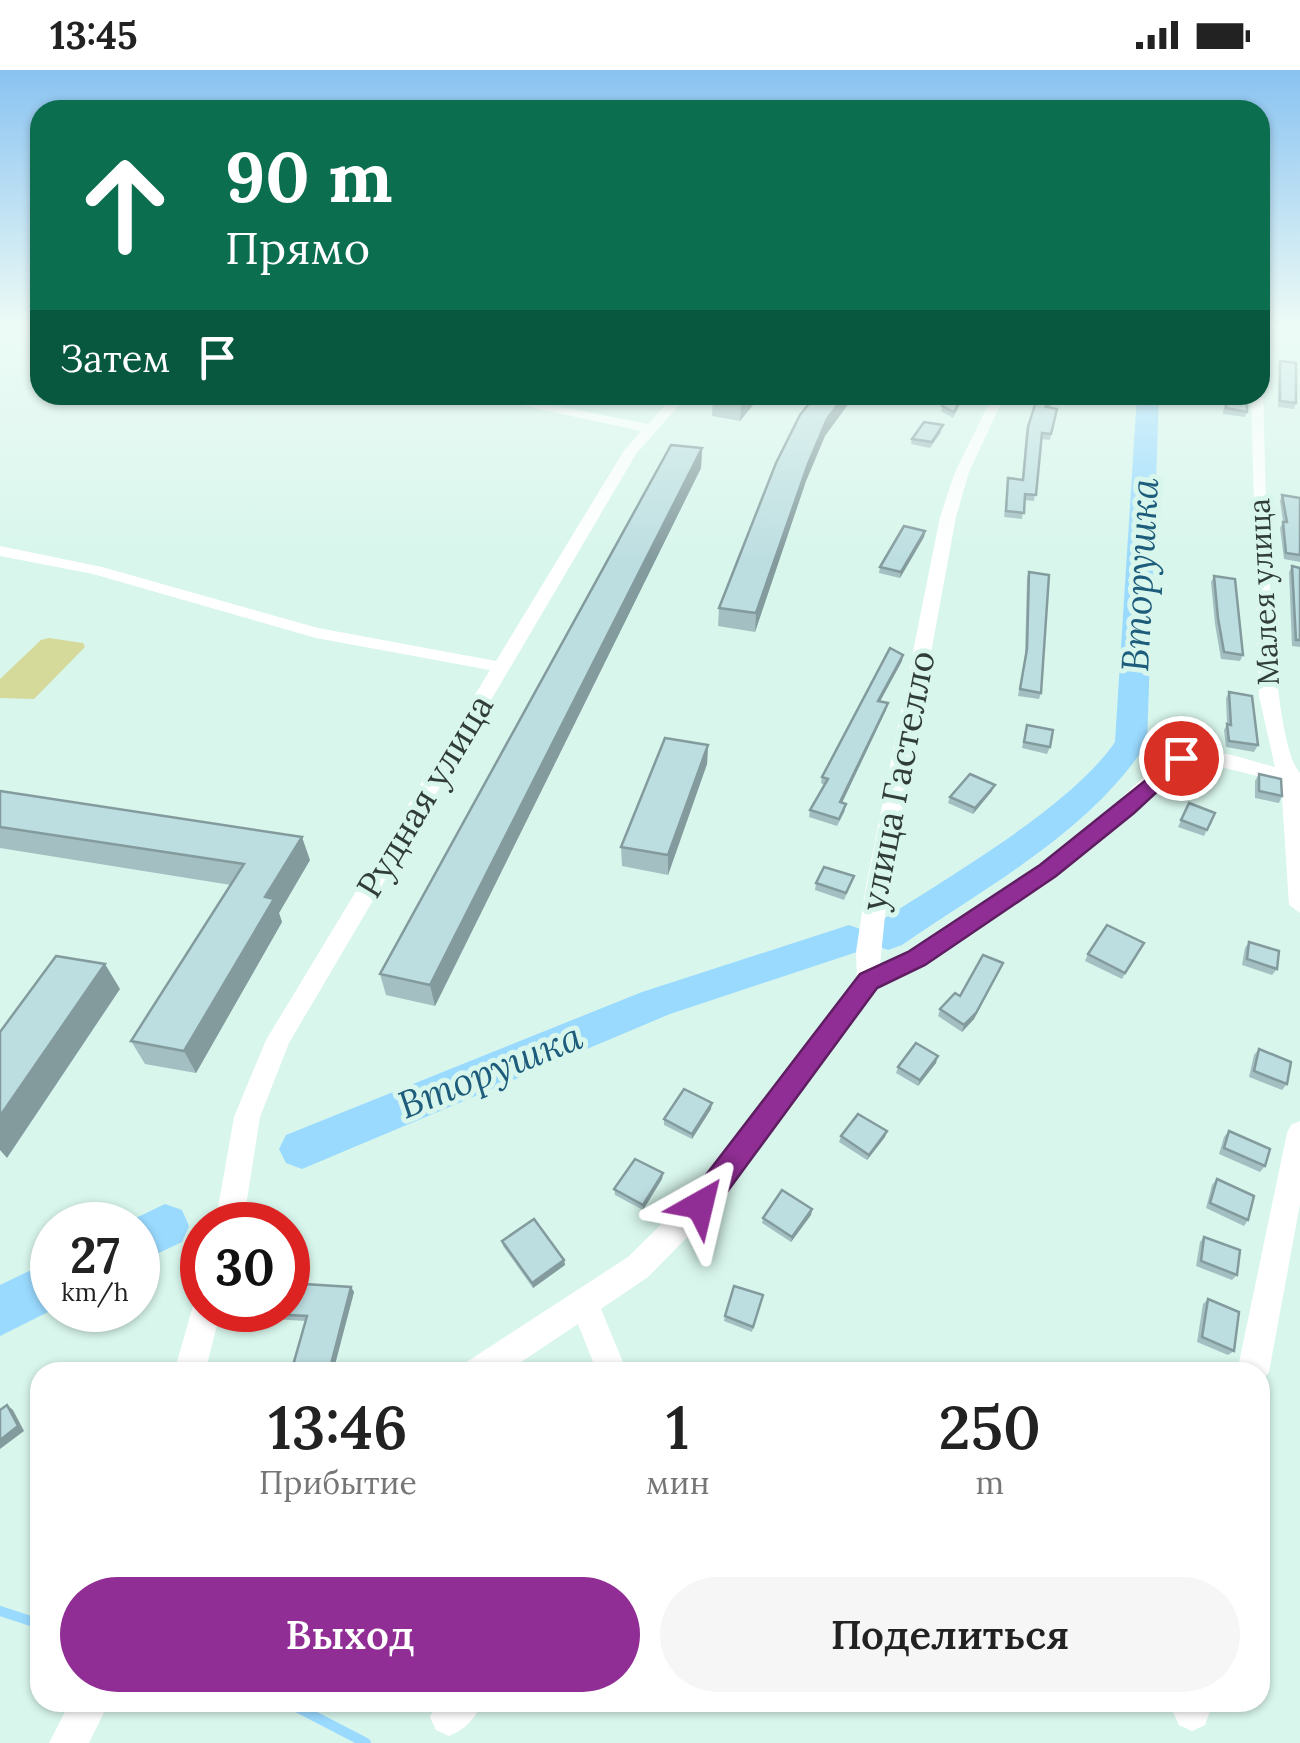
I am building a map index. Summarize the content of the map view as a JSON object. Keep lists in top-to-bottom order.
{
  "streets": {
    "street": ["Малея улица", "улица Гастелло", "Рудная улица"]
  },
  "water": ["Вторушка"],
  "page": {
    "status": "13:45",
    "turn": ["90 m", "Прямо"],
    "then": "Затем",
    "speed": "27 km/h",
    "limit": "30",
    "eta": [
      "13:46",
      "Прибытие",
      "1",
      "мин",
      "250",
      "m"
    ],
    "buttons": ["Выход", "Поделиться"]
  }
}
